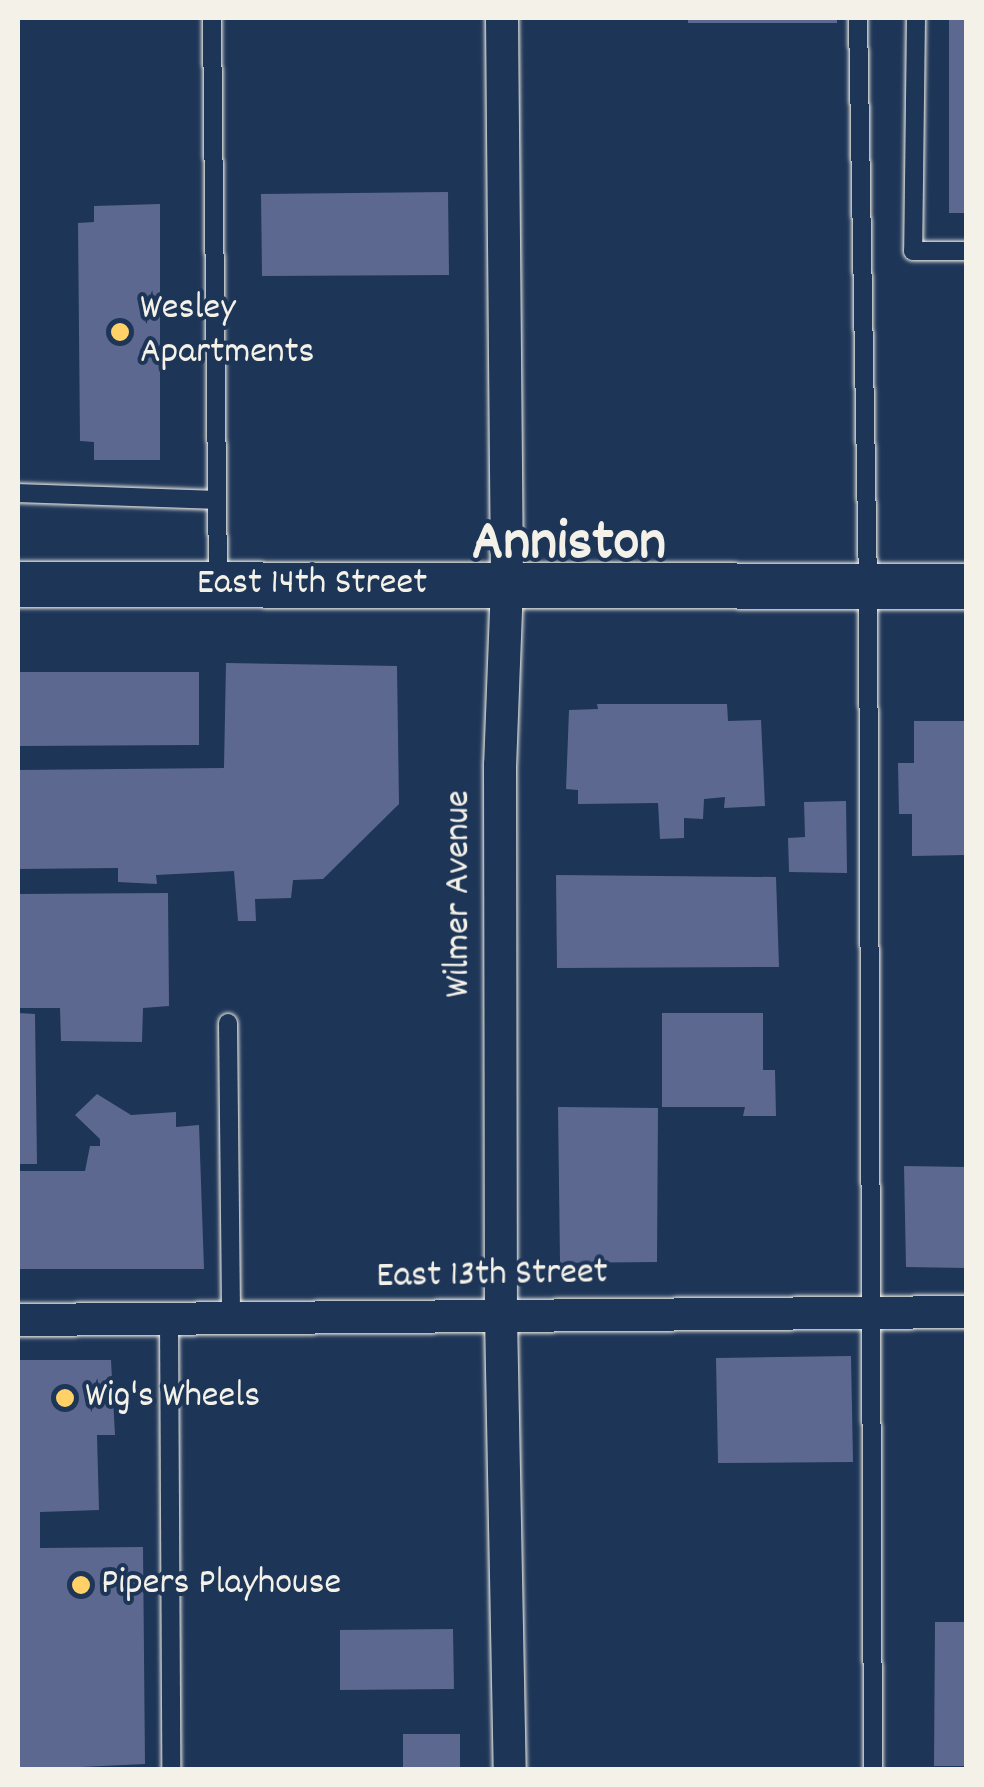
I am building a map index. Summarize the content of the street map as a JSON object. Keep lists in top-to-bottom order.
{
  "streets": {
    "street": ["East 14th Street", "Wilmer Avenue", "East 13th Street"]
  },
  "crossings": [
    ["East 14th Street", "Wilmer Avenue"],
    ["Wilmer Avenue", "East 13th Street"]
  ],
  "districts": ["Anniston"],
  "places": ["Wesley Apartments", "Wig's Wheels", "Pipers Playhouse"]
}
